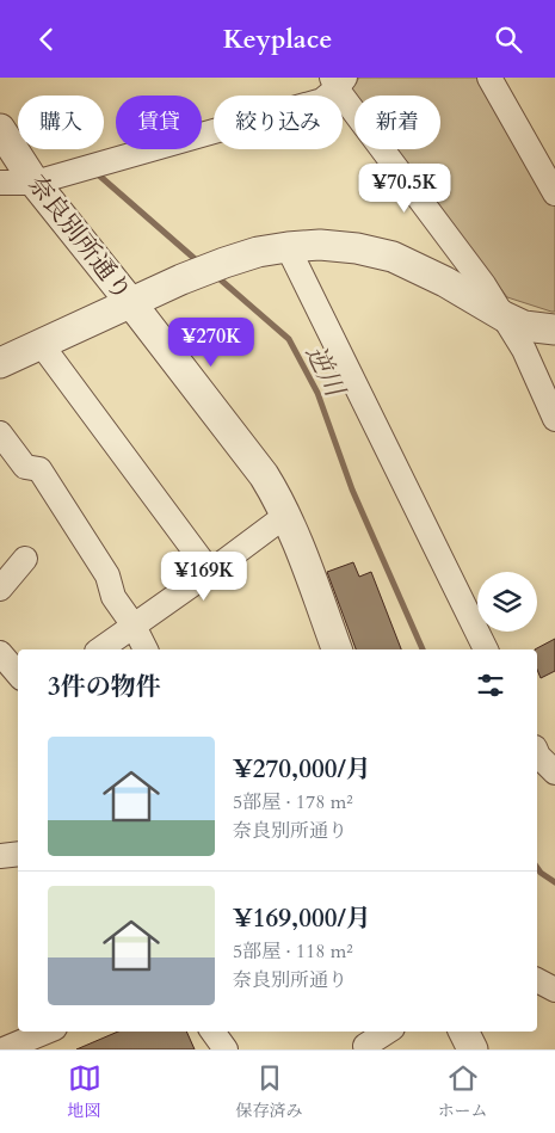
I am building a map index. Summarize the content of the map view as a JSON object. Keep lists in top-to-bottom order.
{
  "streets": {
    "street": ["奈良別所通り"]
  },
  "water": ["逆川"],
  "page": {
    "header": "Keyplace",
    "chip": [
      "購入",
      "賃貸",
      "絞り込み",
      "新着"
    ],
    "price": ["¥70.5K", "¥270K", "¥169K"],
    "heading": "3件の物件",
    "list": [
      {
        "name": "¥270,000/月",
        "note": "5部屋 · 178 m² · 奈良別所通り"
      },
      {
        "name": "¥169,000/月",
        "note": "5部屋 · 118 m² · 奈良別所通り"
      }
    ],
    "tabs": ["地図", "保存済み", "ホーム"]
  }
}
